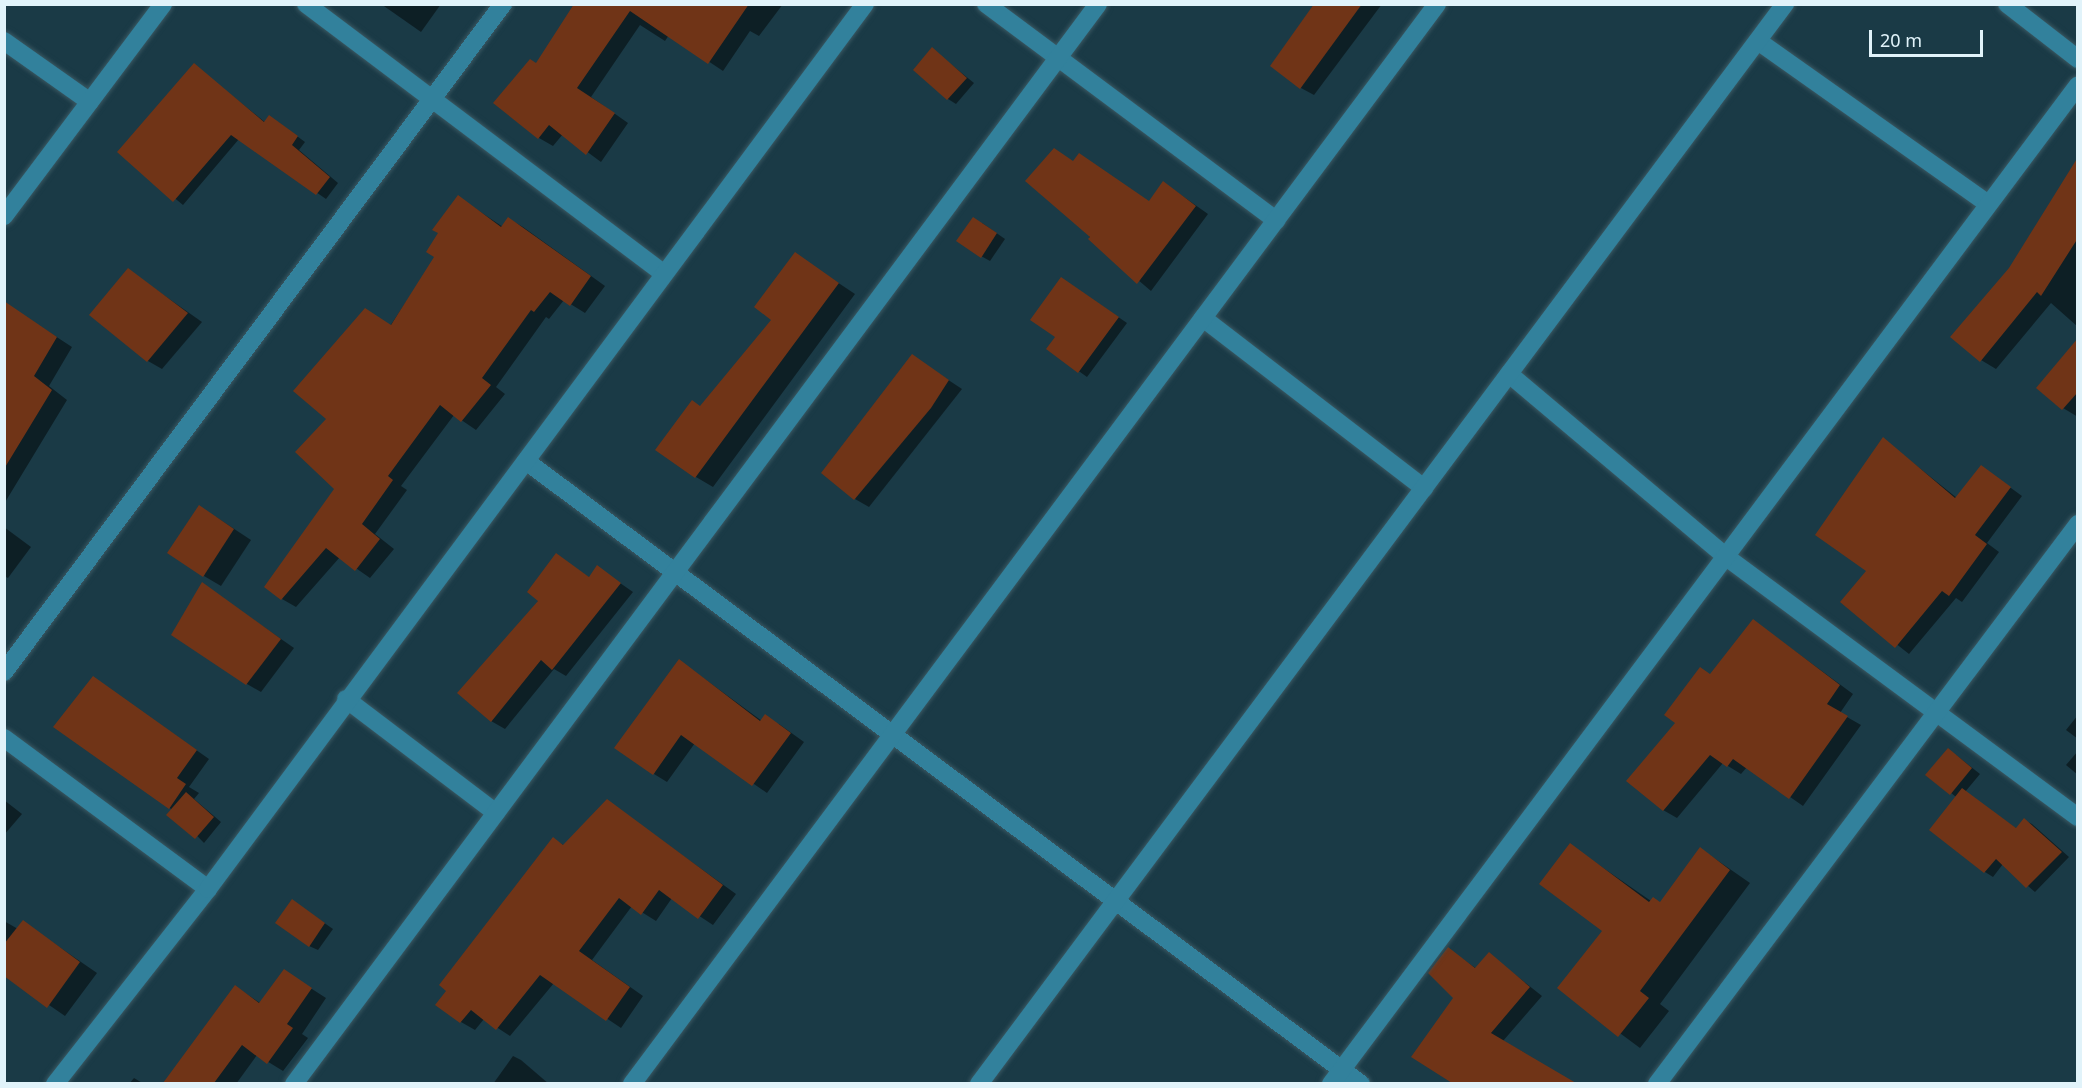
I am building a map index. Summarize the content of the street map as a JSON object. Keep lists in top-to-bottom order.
{
  "scale_bar": "20 m"
}
